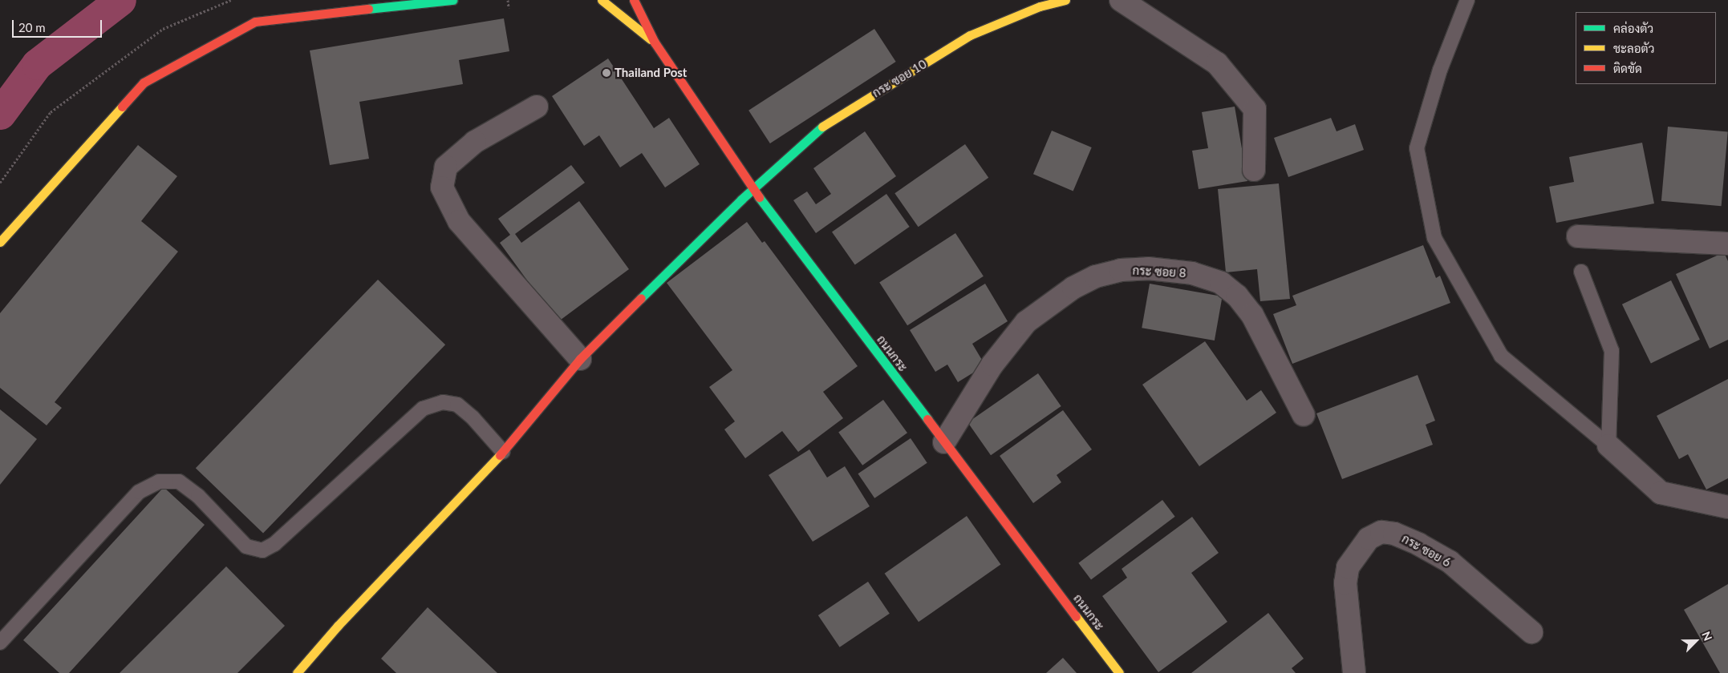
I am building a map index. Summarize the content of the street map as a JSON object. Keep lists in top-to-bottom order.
{
  "streets": {
    "street": [
      "กระ ซอย 10",
      "กระ ซอย 8",
      "ถนนกระ",
      "กระ ซอย 6"
    ]
  },
  "crossings": [
    ["กระ ซอย 10", "ถนนกระ"],
    ["กระ ซอย 8", "ถนนกระ"]
  ],
  "places": ["Thailand Post"],
  "legend": ["คล่องตัว", "ชะลอตัว", "ติดขัด"],
  "scale_bar": "20 m",
  "north": "top right"
}
